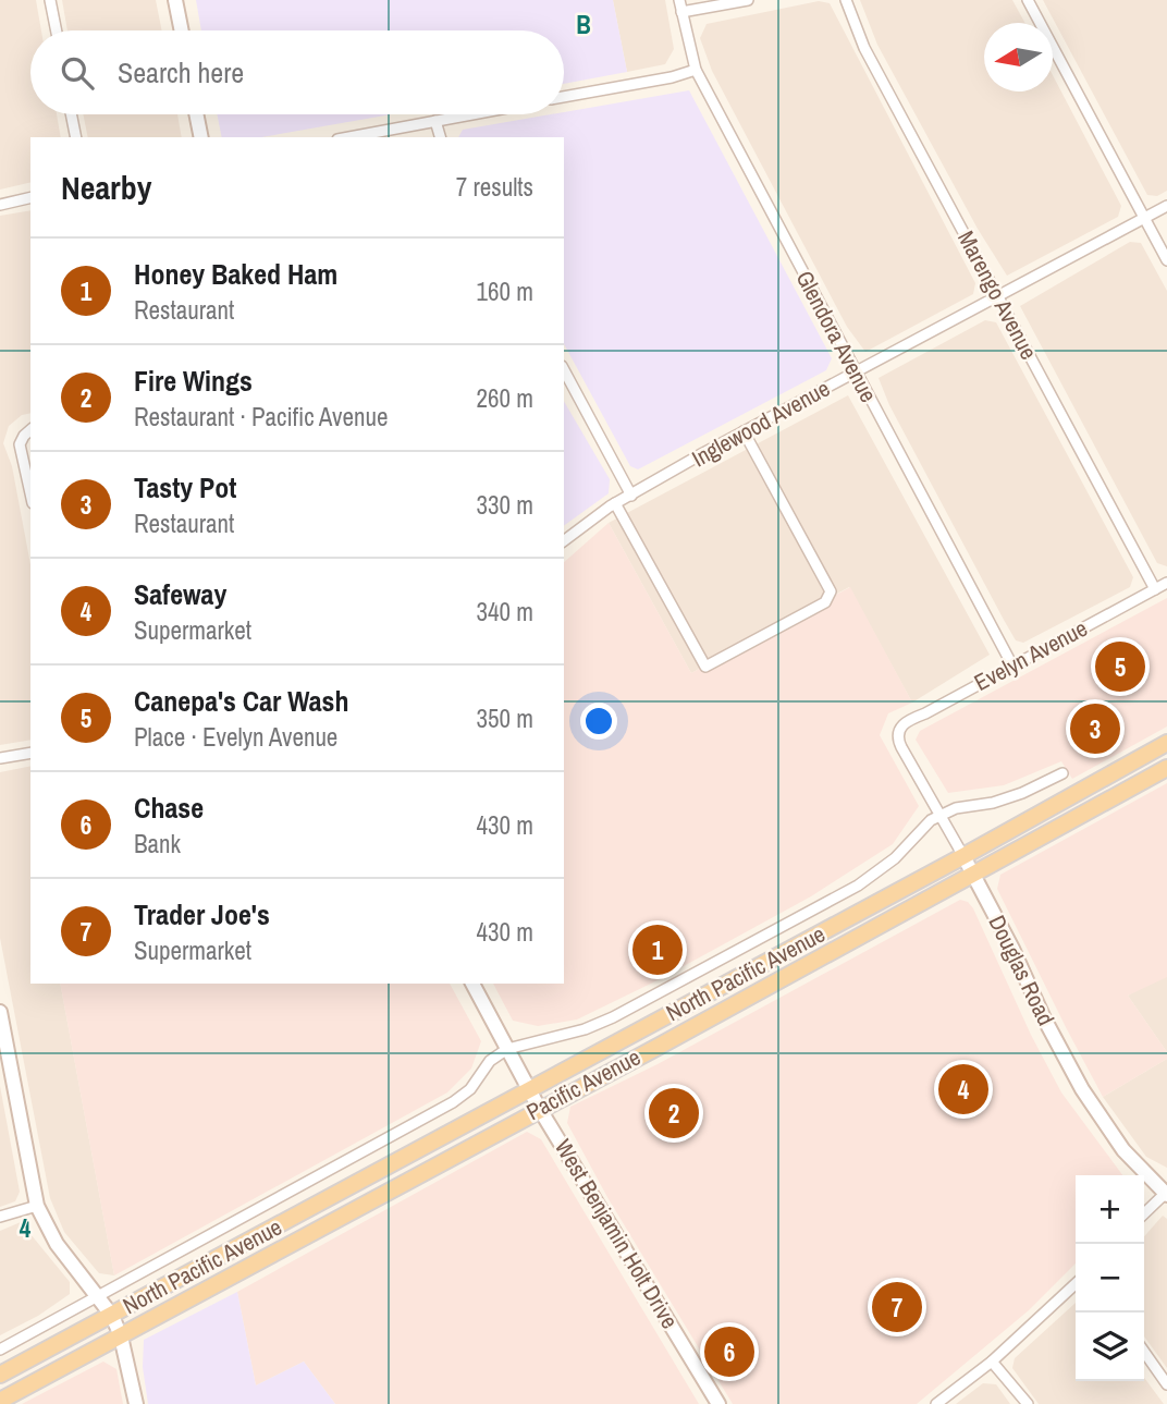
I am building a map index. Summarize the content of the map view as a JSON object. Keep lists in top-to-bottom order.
{
  "streets": {
    "main road": ["North Pacific Avenue", "Pacific Avenue"],
    "street": [
      "Marengo Avenue",
      "Glendora Avenue",
      "Inglewood Avenue",
      "Evelyn Avenue",
      "Douglas Road",
      "West Benjamin Holt Drive"
    ]
  },
  "crossings": [
    ["Marengo Avenue", "Inglewood Avenue"],
    ["Marengo Avenue", "Evelyn Avenue"],
    ["Glendora Avenue", "Inglewood Avenue"],
    ["Glendora Avenue", "Evelyn Avenue"],
    ["Evelyn Avenue", "Douglas Road"],
    ["Douglas Road", "North Pacific Avenue"],
    ["Douglas Road", "Pacific Avenue"],
    ["North Pacific Avenue", "West Benjamin Holt Drive"],
    ["Pacific Avenue", "West Benjamin Holt Drive"]
  ],
  "north": "left",
  "page": {
    "search": "Search here",
    "heading": ["Nearby", "7 results"],
    "list": [
      {
        "mark": "1",
        "name": "Honey Baked Ham",
        "note": "Restaurant",
        "value": "160 m"
      },
      {
        "mark": "2",
        "name": "Fire Wings",
        "note": "Restaurant · Pacific Avenue",
        "value": "260 m"
      },
      {
        "mark": "3",
        "name": "Tasty Pot",
        "note": "Restaurant",
        "value": "330 m"
      },
      {
        "mark": "4",
        "name": "Safeway",
        "note": "Supermarket",
        "value": "340 m"
      },
      {
        "mark": "5",
        "name": "Canepa's Car Wash",
        "note": "Place · Evelyn Avenue",
        "value": "350 m"
      },
      {
        "mark": "6",
        "name": "Chase",
        "note": "Bank",
        "value": "430 m"
      },
      {
        "mark": "7",
        "name": "Trader Joe's",
        "note": "Supermarket",
        "value": "430 m"
      }
    ],
    "pins": [
      "5",
      "3",
      "1",
      "4",
      "2",
      "7",
      "6"
    ],
    "map_buttons": ["+", "−"]
  },
  "grid": {
    "columns": ["B"],
    "rows": ["4"]
  }
}
